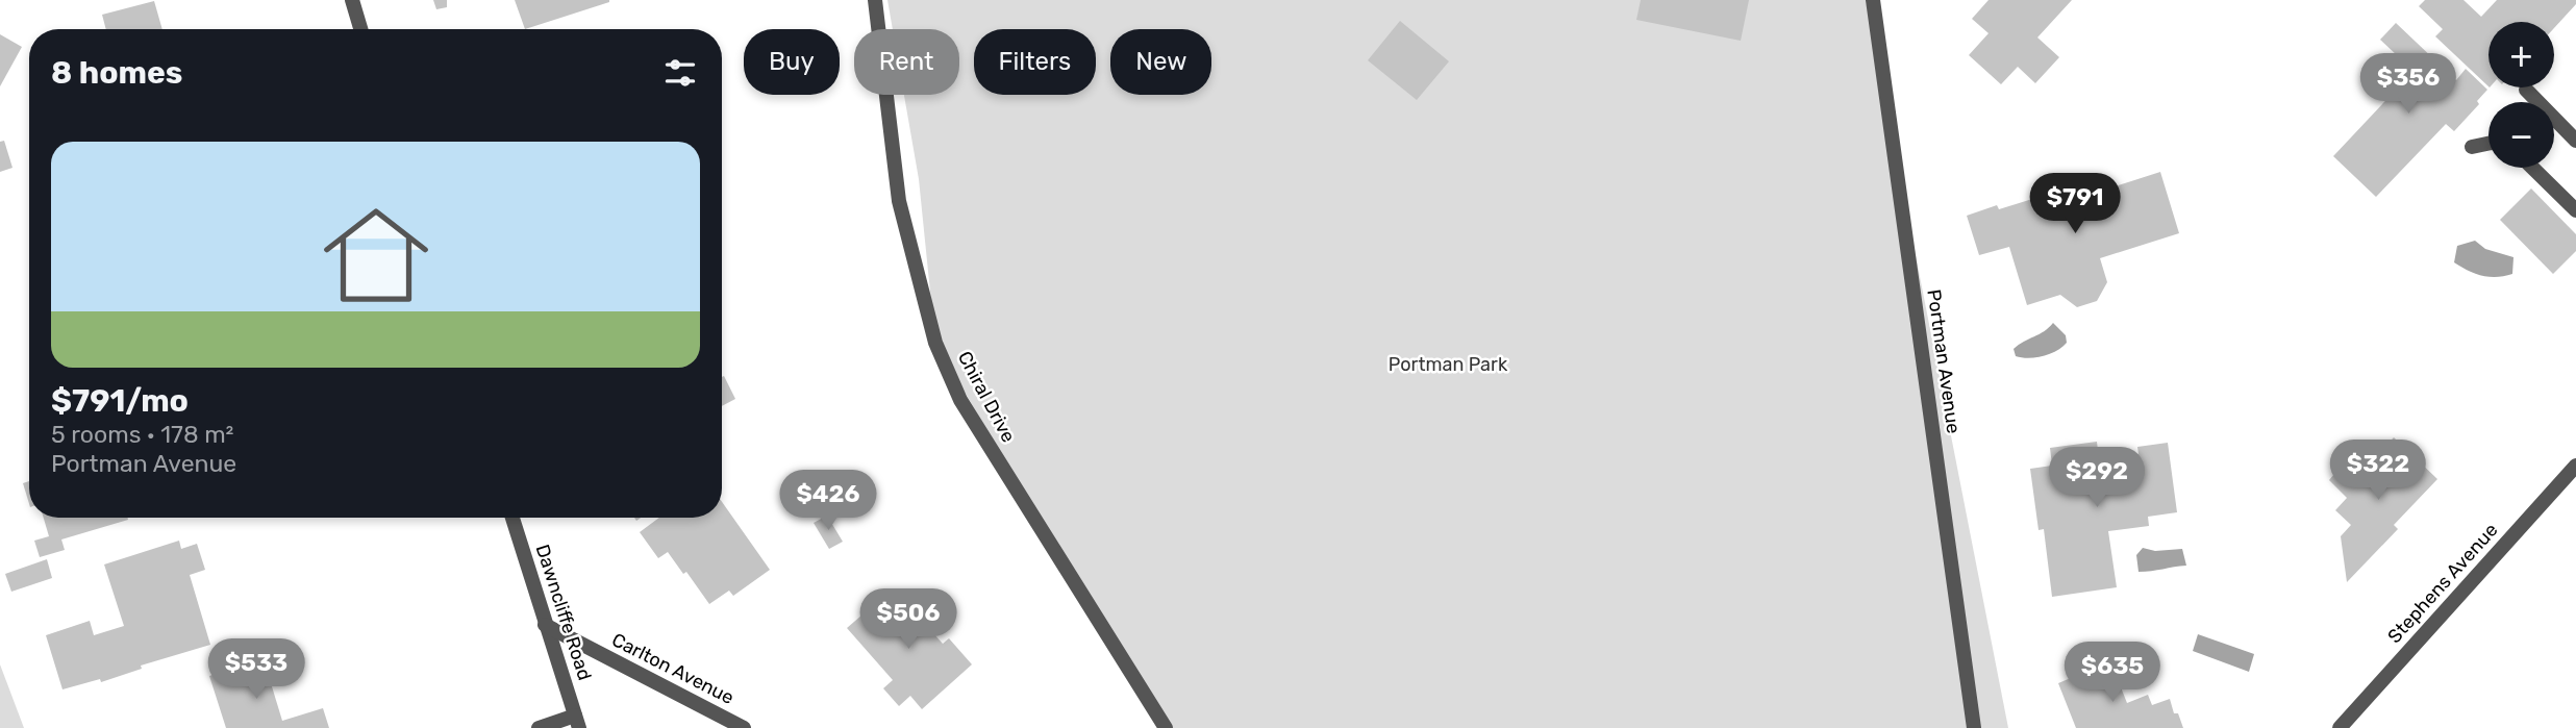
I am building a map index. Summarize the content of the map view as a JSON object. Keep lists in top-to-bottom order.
{
  "streets": {
    "street": [
      "Portman Avenue",
      "Chiral Drive",
      "Stephens Avenue",
      "Dawncliffe Road",
      "Carlton Avenue"
    ]
  },
  "crossings": [
    ["Dawncliffe Road", "Carlton Avenue"]
  ],
  "parks": ["Portman Park"],
  "page": {
    "map_buttons": ["+", "−"],
    "chip": [
      "Buy",
      "Rent",
      "Filters",
      "New"
    ],
    "heading": "8 homes",
    "price": [
      "$356",
      "$791",
      "$322",
      "$292",
      "$426",
      "$506",
      "$533",
      "$635"
    ],
    "list": [
      {
        "name": "$791/mo",
        "note": "5 rooms · 178 m² · Portman Avenue"
      }
    ]
  }
}
